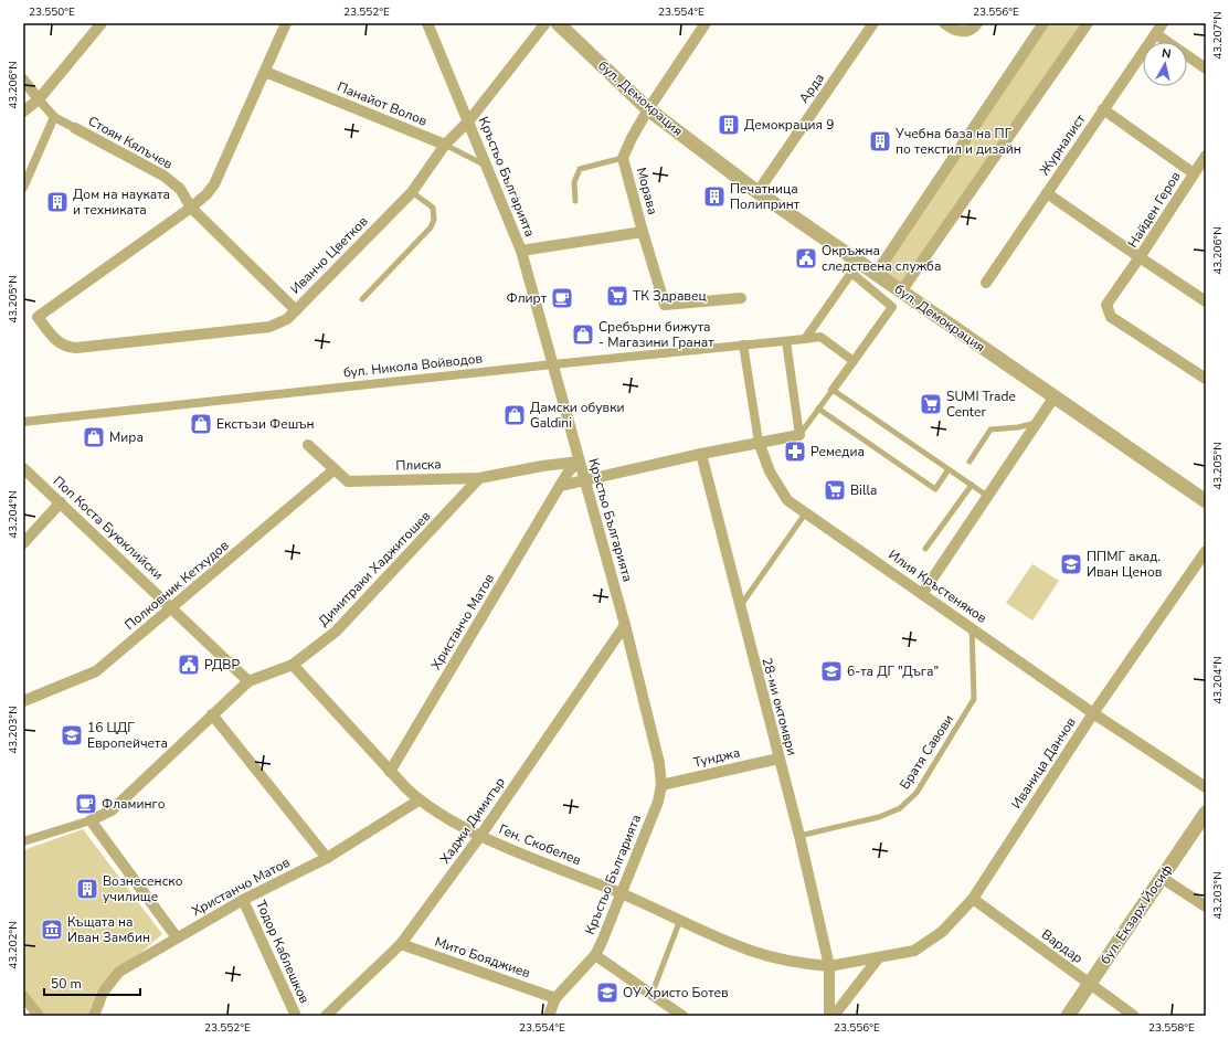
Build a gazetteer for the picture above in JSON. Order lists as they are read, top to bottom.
{
  "streets": {
    "street": [
      "Арда",
      "бул. Демокрация",
      "Панайот Волов",
      "Стоян Кялъчев",
      "Журналист",
      "Кръстьо Българията",
      "Морава",
      "Найден Геров",
      "Иванчо Цветков",
      "бул. Никола Войводов",
      "Плиска",
      "Поп Коста Буюклийски",
      "Димитраки Хаджитошев",
      "Полковник Кетхудов",
      "Илия Кръстеняков",
      "Христанчо Матов",
      "28-ми октомври",
      "Тунджа",
      "Иваница Данчов",
      "Хаджи Димитър",
      "Ген. Скобелев",
      "бул. Екзарх Йосиф",
      "Вардар",
      "Тодор Каблешков",
      "Мито Бояджиев"
    ],
    "lane": ["Братя Савови"]
  },
  "crossings": [
    ["Арда", "бул. Демокрация"],
    ["бул. Демокрация", "Морава"],
    ["Панайот Волов", "Кръстьо Българията"],
    ["Панайот Волов", "Иванчо Цветков"],
    ["Стоян Кялъчев", "Иванчо Цветков"],
    ["Кръстьо Българията", "Иванчо Цветков"],
    ["Кръстьо Българията", "бул. Никола Войводов"],
    ["Кръстьо Българията", "Плиска"],
    ["Кръстьо Българията", "Христанчо Матов"],
    ["Кръстьо Българията", "Тунджа"],
    ["Кръстьо Българията", "Хаджи Димитър"],
    ["Кръстьо Българията", "Ген. Скобелев"],
    ["Кръстьо Българията", "Мито Бояджиев"],
    ["бул. Никола Войводов", "Илия Кръстеняков"],
    ["Плиска", "Димитраки Хаджитошев"],
    ["Плиска", "Полковник Кетхудов"],
    ["Плиска", "Христанчо Матов"],
    ["Поп Коста Буюклийски", "Димитраки Хаджитошев"],
    ["Поп Коста Буюклийски", "Полковник Кетхудов"],
    ["Димитраки Хаджитошев", "Ген. Скобелев"],
    ["Илия Кръстеняков", "Братя Савови"],
    ["Илия Кръстеняков", "Иваница Данчов"],
    ["Христанчо Матов", "Ген. Скобелев"],
    ["Христанчо Матов", "Тодор Каблешков"],
    ["28-ми октомври", "Братя Савови"],
    ["28-ми октомври", "Тунджа"],
    ["28-ми октомври", "Иваница Данчов"],
    ["28-ми октомври", "Ген. Скобелев"],
    ["Иваница Данчов", "Ген. Скобелев"],
    ["Иваница Данчов", "Вардар"],
    ["Хаджи Димитър", "Ген. Скобелев"],
    ["Хаджи Димитър", "Мито Бояджиев"],
    ["бул. Екзарх Йосиф", "Вардар"]
  ],
  "places": {
    "building": [
      "Демокрация 9",
      "Учебна база на ПГ по текстил и дизайн",
      "Печатница Полипринт",
      "Дом на науката и техниката",
      "Вознесенско училище"
    ],
    "public building": ["Окръжна следствена служба", "РДВР"],
    "supermarket": ["ТК Здравец", "SUMI Trade Center", "Billa"],
    "cafe": ["Флирт", "Фламинго"],
    "shop": [
      "Сребърни бижута - Магазини Гранат",
      "Дамски обувки Galdini",
      "Екстъзи Фешън",
      "Мира"
    ],
    "pharmacy": ["Ремедиа"],
    "school or university": [
      "ППМГ акад. Иван Ценов",
      "6-та ДГ \"Дъга\"",
      "16 ЦДГ Европейчета",
      "ОУ Христо Ботев"
    ],
    "museum": ["Къщата на Иван Замбин"]
  },
  "scale_bar": "50 m",
  "north": "top",
  "coordinates": [
    "23.550°E",
    "23.552°E",
    "23.554°E",
    "23.556°E",
    "43.207°N",
    "43.206°N",
    "43.205°N",
    "43.204°N",
    "43.203°N",
    "43.202°N",
    "23.558°E"
  ]
}
